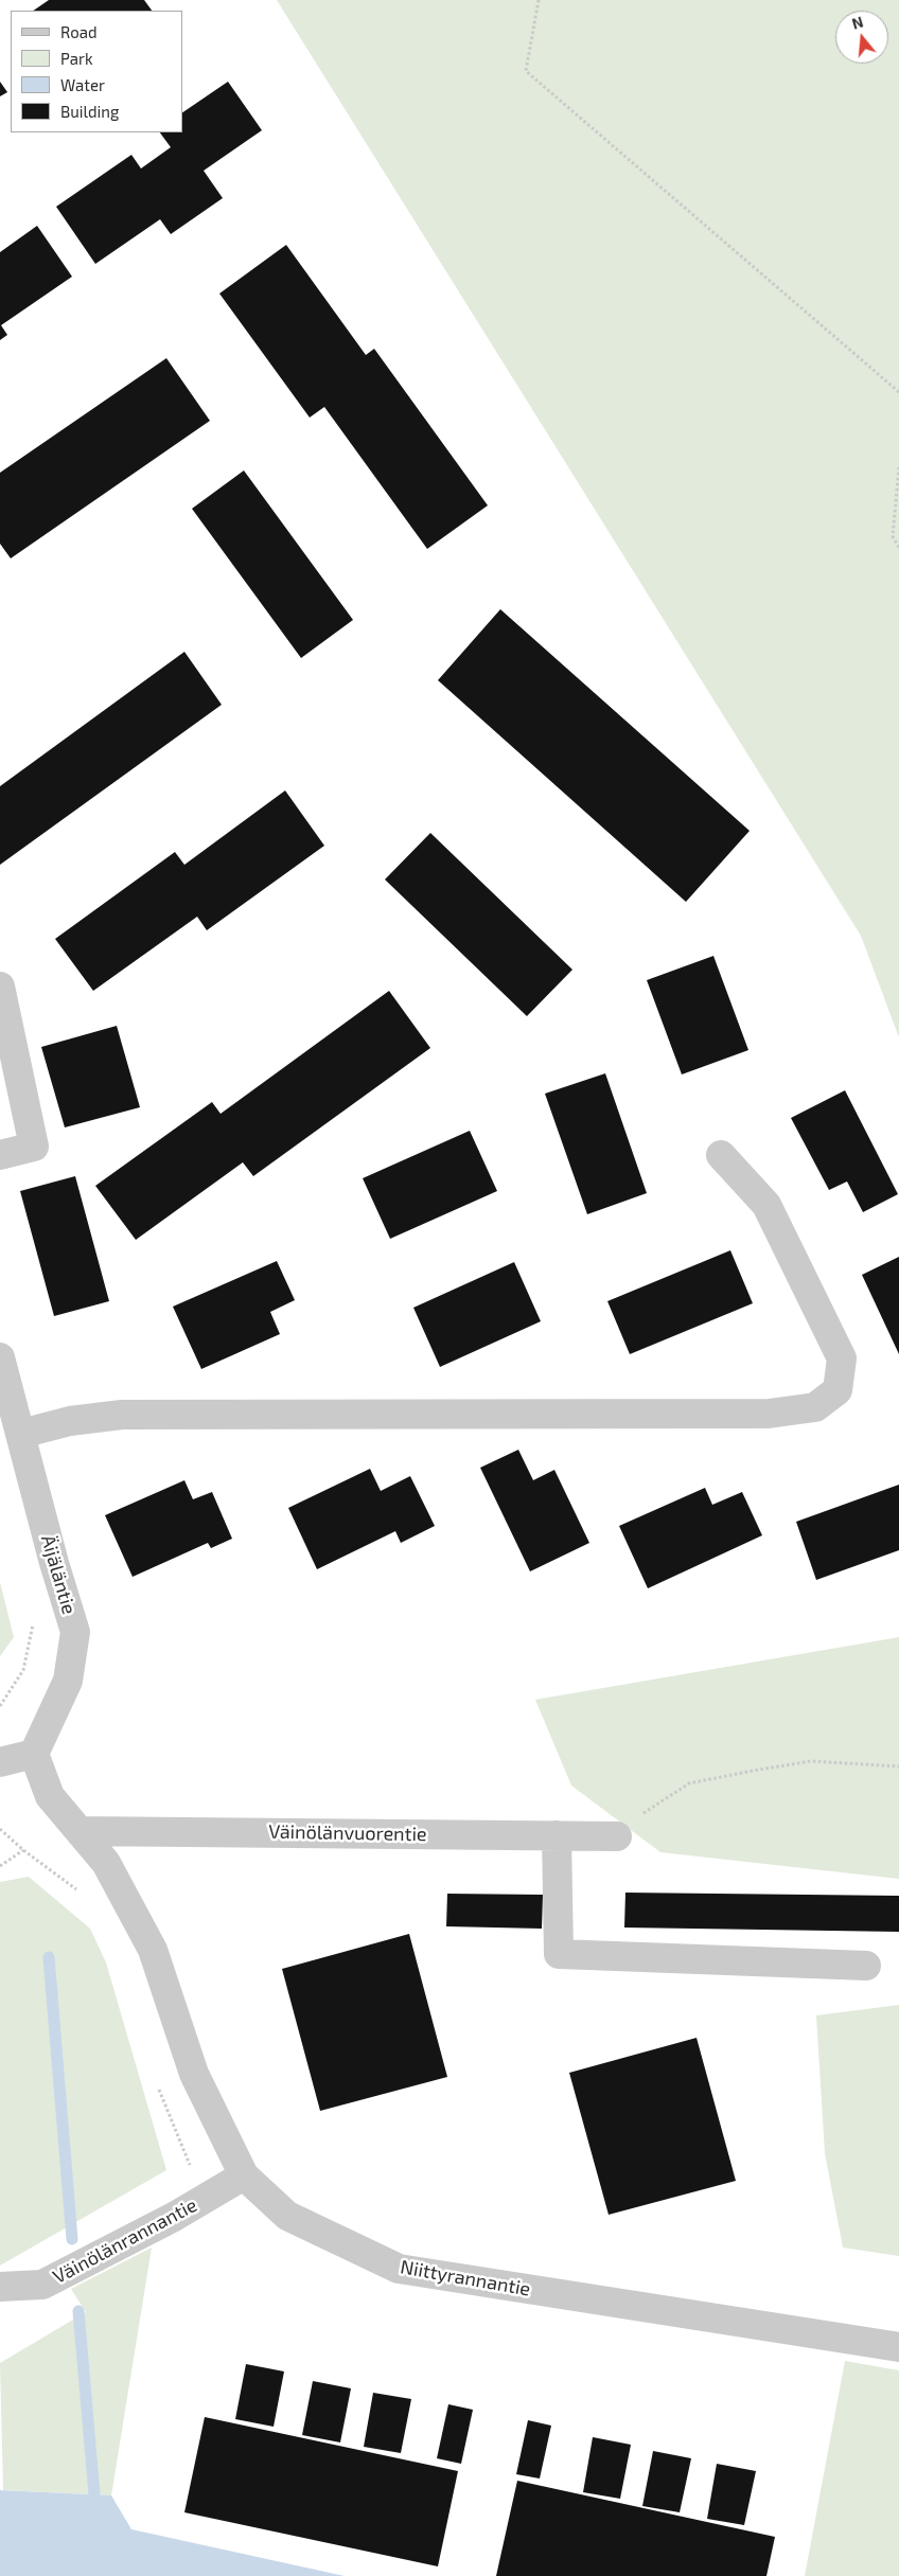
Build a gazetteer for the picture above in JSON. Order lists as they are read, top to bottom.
{
  "streets": {
    "street": [
      "Äijäläntie",
      "Väinölänvuorentie",
      "Väinölänrannantie",
      "Niittyrannantie"
    ]
  },
  "crossings": [
    ["Äijäläntie", "Niittyrannantie"],
    ["Väinölänvuorentie", "Niittyrannantie"],
    ["Väinölänrannantie", "Niittyrannantie"]
  ],
  "legend": [
    "Road",
    "Park",
    "Water",
    "Building"
  ],
  "north": "top"
}
